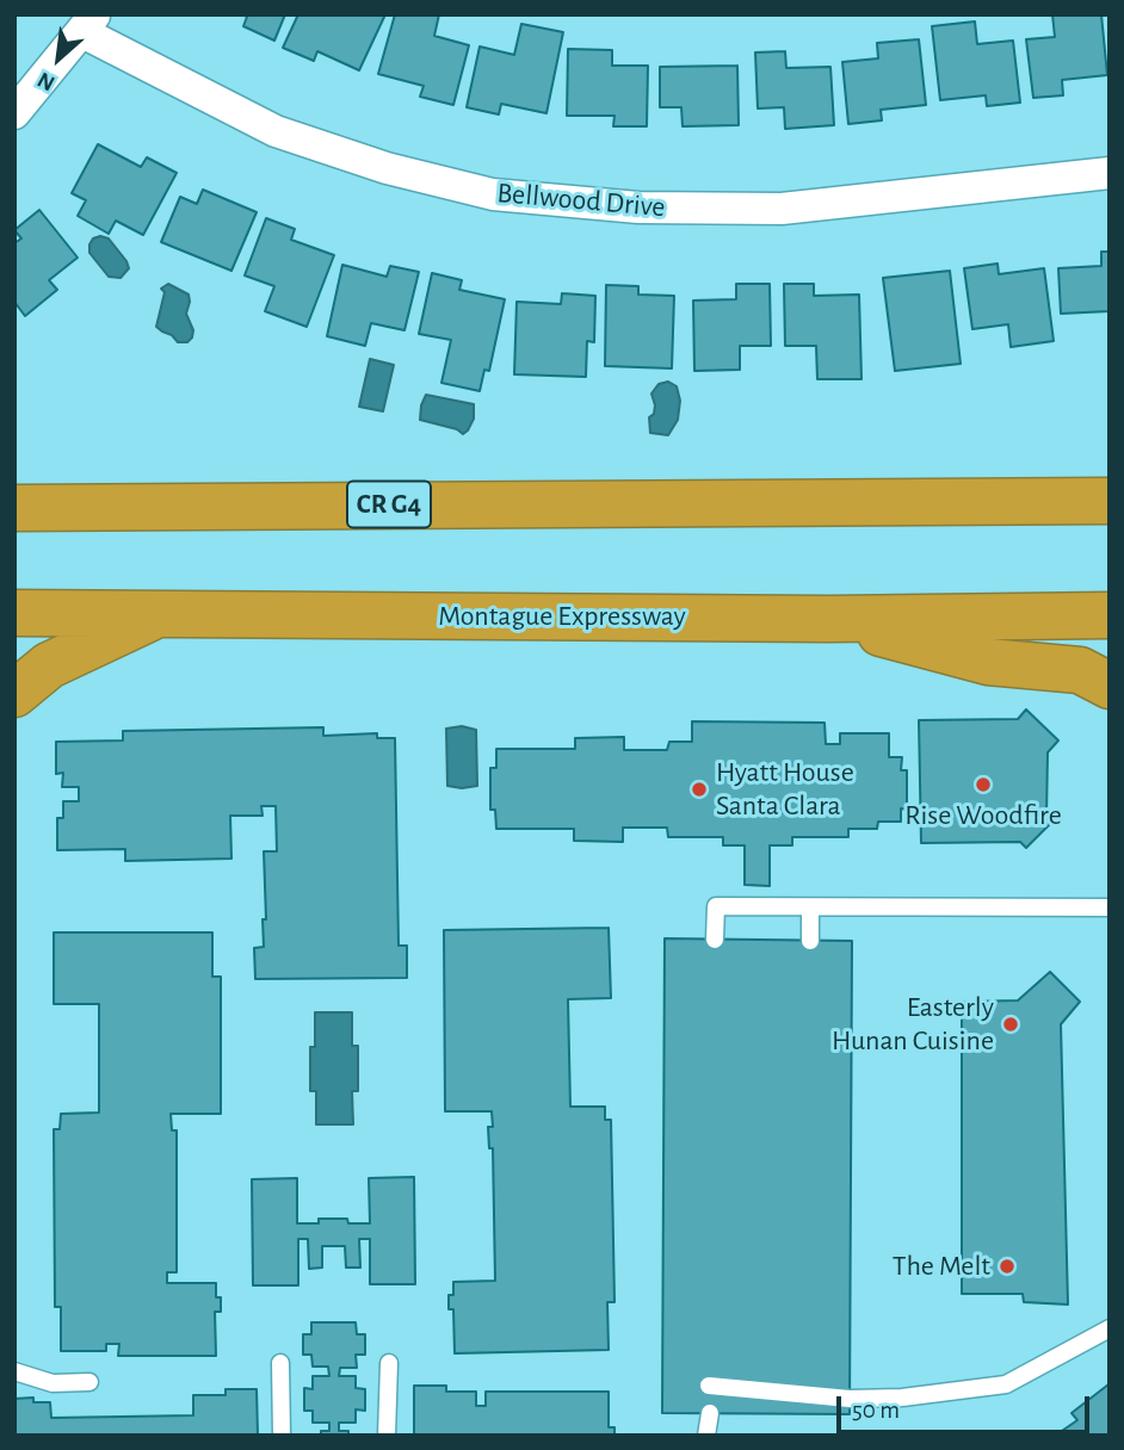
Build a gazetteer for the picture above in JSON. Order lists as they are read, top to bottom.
{
  "streets": {
    "highway": ["CR G4", "Montague Expressway"],
    "street": ["Bellwood Drive"]
  },
  "places": [
    "Rise Woodfire",
    "Hyatt House Santa Clara",
    "Easterly Hunan Cuisine",
    "The Melt"
  ],
  "scale_bar": "50 m",
  "north": "bottom left"
}
